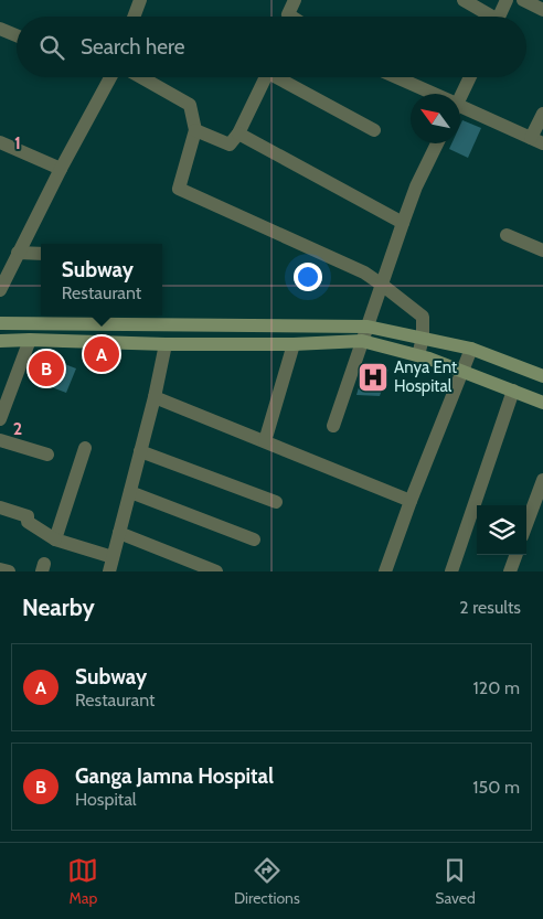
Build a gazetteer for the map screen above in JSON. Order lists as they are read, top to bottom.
{
  "places": {
    "hospital": ["Anya Ent Hospital"]
  },
  "north": "top left",
  "page": {
    "search": "Search here",
    "popup": ["Subway", "Restaurant"],
    "pins": ["A", "B"],
    "heading": ["Nearby", "2 results"],
    "list": [
      {
        "mark": "A",
        "name": "Subway",
        "note": "Restaurant",
        "value": "120 m"
      },
      {
        "mark": "B",
        "name": "Ganga Jamna Hospital",
        "note": "Hospital",
        "value": "150 m"
      }
    ],
    "nav": ["Map", "Directions", "Saved"]
  },
  "grid": {
    "rows": ["1", "2"]
  }
}
